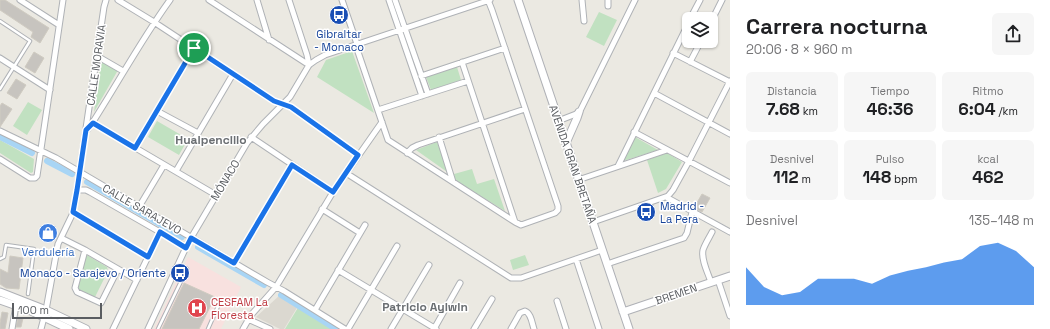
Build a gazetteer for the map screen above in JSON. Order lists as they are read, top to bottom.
{
  "streets": {
    "main road": ["AVENIDA GRAN BRETAÑA", "BREMEN"],
    "street": ["CALLE MORAVIA", "MÓNACO", "CALLE SARAJEVO"]
  },
  "crossings": [
    ["CALLE MORAVIA", "CALLE SARAJEVO"],
    ["AVENIDA GRAN BRETAÑA", "BREMEN"],
    ["MÓNACO", "CALLE SARAJEVO"]
  ],
  "districts": ["Hualpencillo", "Patricio Aylwin"],
  "places": {
    "bus stop": ["Gibraltar - Monaco", "Madrid - La Pera", "Monaco - Sarajevo / Oriente"],
    "shop": ["Verdulería"],
    "hospital": ["CESFAM La Floresta"]
  },
  "scale_bar": "100 m",
  "page": {
    "heading": ["Carrera nocturna", "20:06 · 8 × 960 m"],
    "stats": [
      ["Distancia", "7.68 km"],
      ["Tiempo", "46:36"],
      ["Ritmo", "6:04 /km"],
      ["Desnivel", "112 m"],
      ["Pulso", "148 bpm"],
      ["kcal", "462"]
    ],
    "chart": ["Desnivel", "135–148 m"],
    "scale": "100 m"
  }
}
